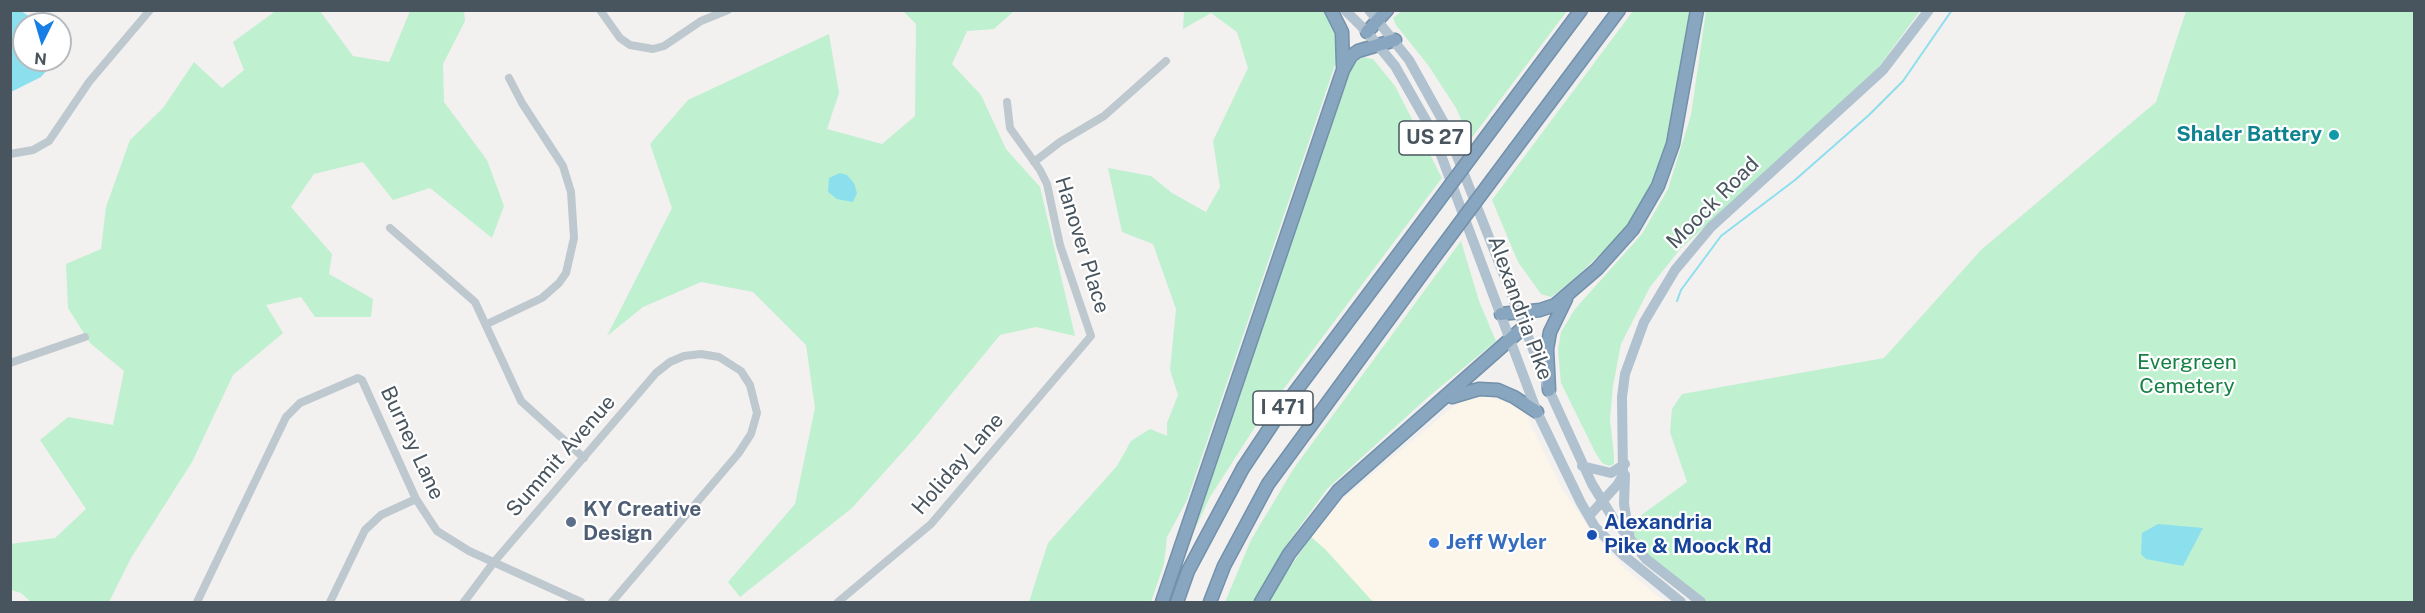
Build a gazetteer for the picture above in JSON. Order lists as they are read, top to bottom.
{
  "streets": {
    "highway": ["I 471"],
    "main road": ["US 27", "Moock Road", "Alexandria Pike"],
    "street": [
      "Hanover Place",
      "Burney Lane",
      "Summit Avenue",
      "Holiday Lane"
    ]
  },
  "crossings": [
    ["Moock Road", "Alexandria Pike"],
    ["Hanover Place", "Holiday Lane"],
    ["Burney Lane", "Summit Avenue"]
  ],
  "parks": ["Evergreen Cemetery"],
  "places": [
    "Shaler Battery",
    "KY Creative Design",
    "Alexandria Pike & Moock Rd",
    "Jeff Wyler"
  ],
  "north": "bottom"
}
